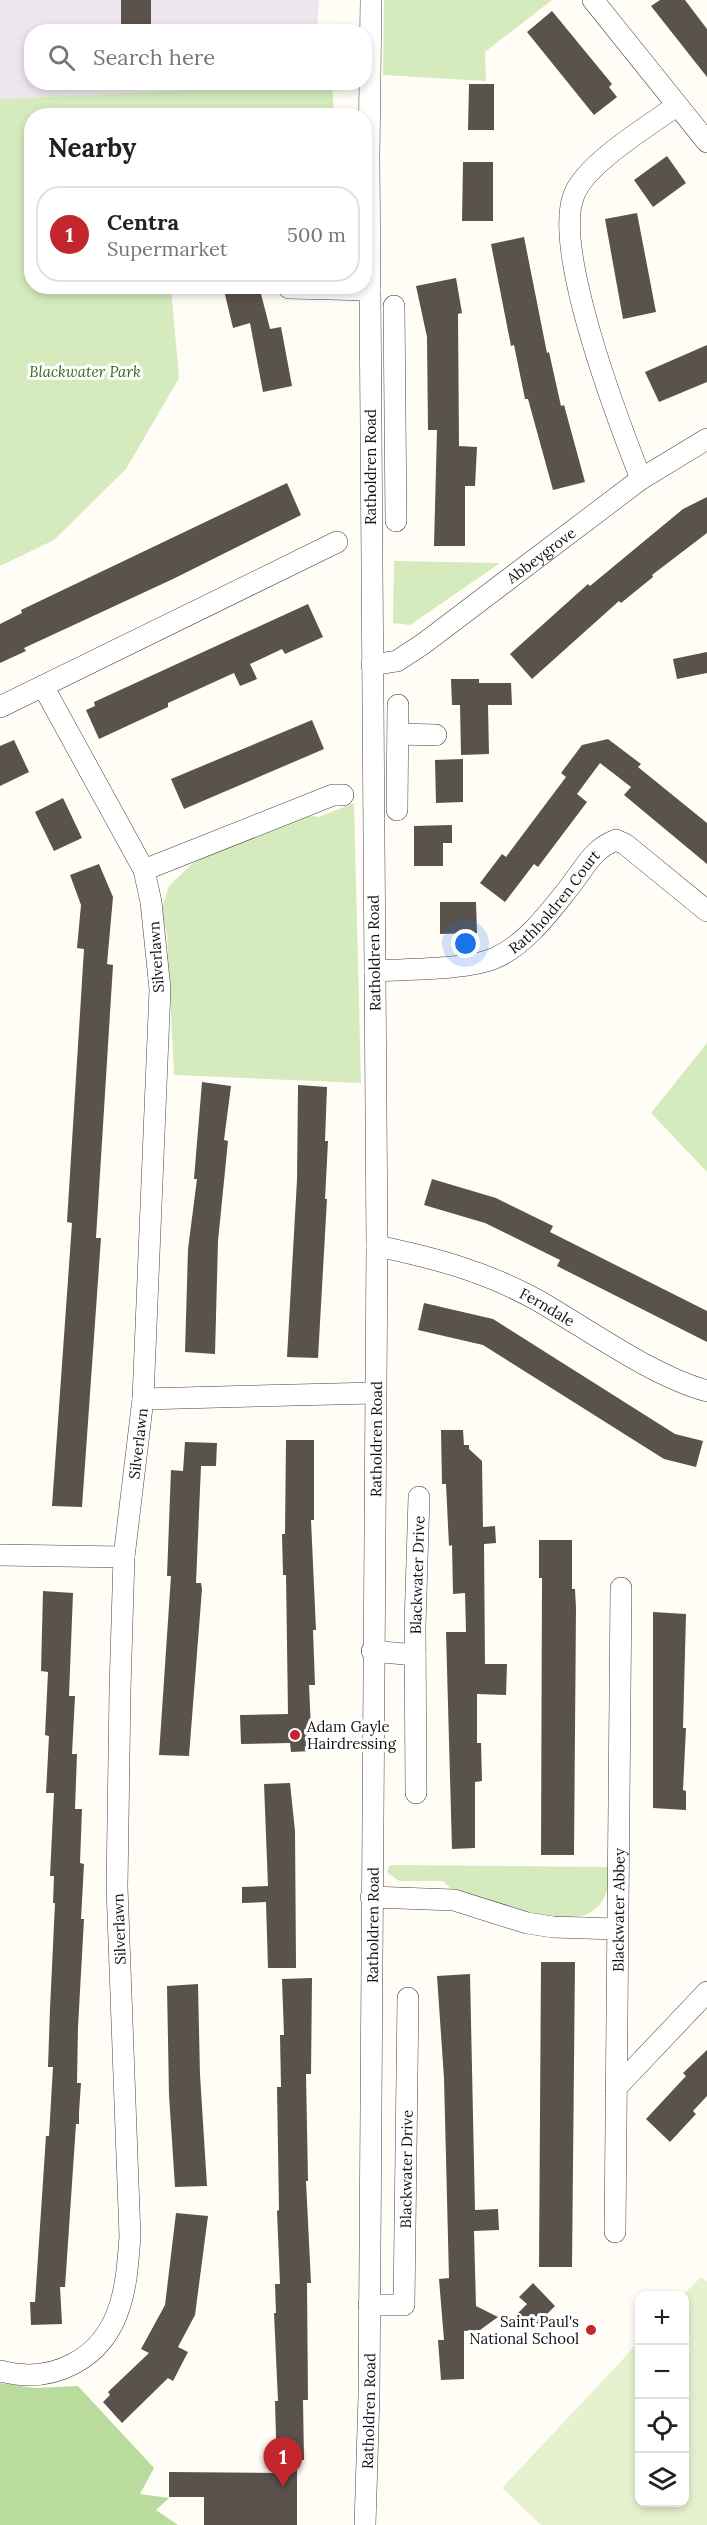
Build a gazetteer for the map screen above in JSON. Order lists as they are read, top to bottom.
{
  "streets": {
    "street": [
      "Ratholdren Road",
      "Abbeygrove",
      "Rathholdren Court",
      "Silverlawn",
      "Ferndale",
      "Blackwater Drive",
      "Blackwater Abbey"
    ]
  },
  "crossings": [
    ["Ratholdren Road", "Abbeygrove"],
    ["Ratholdren Road", "Rathholdren Court"],
    ["Ratholdren Road", "Silverlawn"],
    ["Ratholdren Road", "Ferndale"],
    ["Ratholdren Road", "Blackwater Drive"]
  ],
  "parks": ["Blackwater Park"],
  "places": ["Adam Gayle Hairdressing", "Saint Paul's National School"],
  "page": {
    "search": "Search here",
    "heading": "Nearby",
    "list": [
      {
        "mark": "1",
        "name": "Centra",
        "note": "Supermarket",
        "value": "500 m"
      }
    ],
    "map_buttons": ["+", "−"],
    "pins": "1"
  }
}
